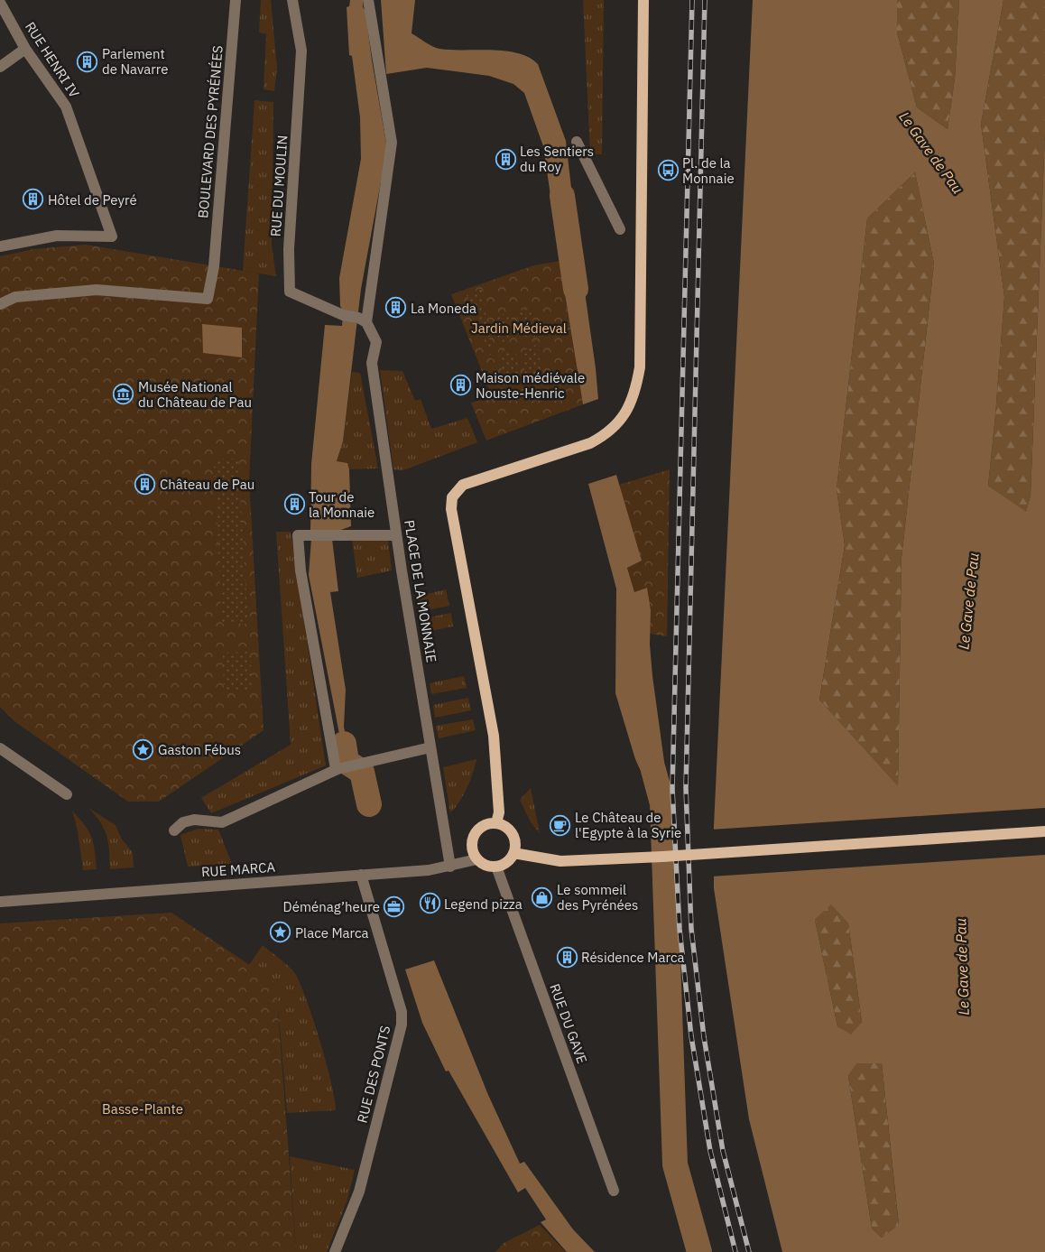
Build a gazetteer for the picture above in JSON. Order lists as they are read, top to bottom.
{
  "streets": {
    "street": [
      "RUE HENRI IV",
      "BOULEVARD DES PYRÉNÉES",
      "RUE DU MOULIN",
      "PLACE DE LA MONNAIE",
      "RUE MARCA",
      "RUE DU GAVE",
      "RUE DES PONTS"
    ]
  },
  "crossings": [
    ["RUE DU MOULIN", "PLACE DE LA MONNAIE"],
    ["PLACE DE LA MONNAIE", "RUE MARCA"],
    ["RUE MARCA", "RUE DU GAVE"],
    ["RUE MARCA", "RUE DES PONTS"]
  ],
  "water": ["Le Gave de Pau"],
  "parks": ["Jardin Médieval", "Basse-Plante"],
  "places": {
    "building": [
      "Parlement de Navarre",
      "Les Sentiers du Roy",
      "Hôtel de Peyré",
      "La Moneda",
      "Maison médiévale Nouste-Henric",
      "Château de Pau",
      "Tour de la Monnaie",
      "Résidence Marca"
    ],
    "bus stop": ["Pl. de la Monnaie"],
    "museum": ["Musée National du Château de Pau"],
    "place": ["Gaston Fébus", "Place Marca"],
    "cafe": ["Le Château de l'Egypte à la Syrie"],
    "shop": ["Le sommeil des Pyrénées"],
    "restaurant": ["Legend pizza"],
    "office": ["Déménag’heure"]
  }
}
